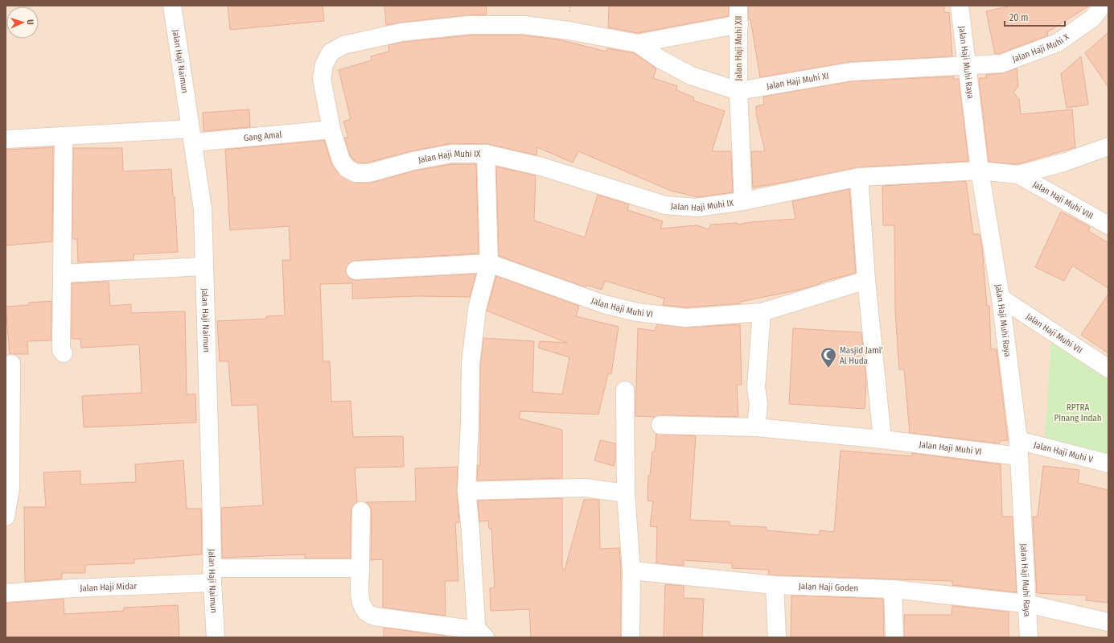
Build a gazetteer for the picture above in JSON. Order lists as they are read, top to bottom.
{
  "streets": {
    "street": [
      "Jalan Haji Muhi X",
      "Jalan Haji Muhi XII",
      "Jalan Haji Naimun",
      "Jalan Haji Muhi Raya",
      "Jalan Haji Muhi XI",
      "Gang Amal",
      "Jalan Haji Muhi IX",
      "Jalan Haji Muhi VIII",
      "Jalan Haji Muhi VI",
      "Jalan Haji Muhi VII",
      "Jalan Haji Muhi V",
      "Jalan Haji Midar",
      "Jalan Haji Goden"
    ]
  },
  "crossings": [
    ["Jalan Haji Muhi X", "Jalan Haji Muhi Raya"],
    ["Jalan Haji Muhi X", "Jalan Haji Muhi XI"],
    ["Jalan Haji Muhi XII", "Jalan Haji Muhi XI"],
    ["Jalan Haji Muhi XII", "Jalan Haji Muhi IX"],
    ["Jalan Haji Naimun", "Gang Amal"],
    ["Jalan Haji Naimun", "Jalan Haji Midar"],
    ["Jalan Haji Muhi Raya", "Jalan Haji Muhi XI"],
    ["Jalan Haji Muhi Raya", "Jalan Haji Muhi IX"],
    ["Jalan Haji Muhi Raya", "Jalan Haji Muhi VIII"],
    ["Jalan Haji Muhi Raya", "Jalan Haji Muhi VI"],
    ["Jalan Haji Muhi Raya", "Jalan Haji Muhi VII"],
    ["Jalan Haji Muhi Raya", "Jalan Haji Muhi V"],
    ["Jalan Haji Muhi Raya", "Jalan Haji Goden"],
    ["Jalan Haji Muhi XI", "Jalan Haji Muhi IX"],
    ["Gang Amal", "Jalan Haji Muhi IX"],
    ["Jalan Haji Muhi IX", "Jalan Haji Muhi VIII"],
    ["Jalan Haji Muhi VI", "Jalan Haji Muhi V"]
  ],
  "parks": ["RPTRA Pinang Indah"],
  "places": {
    "mosque": ["Masjid Jami' Al Huda"]
  },
  "scale_bar": "20 m",
  "north": "right"
}
